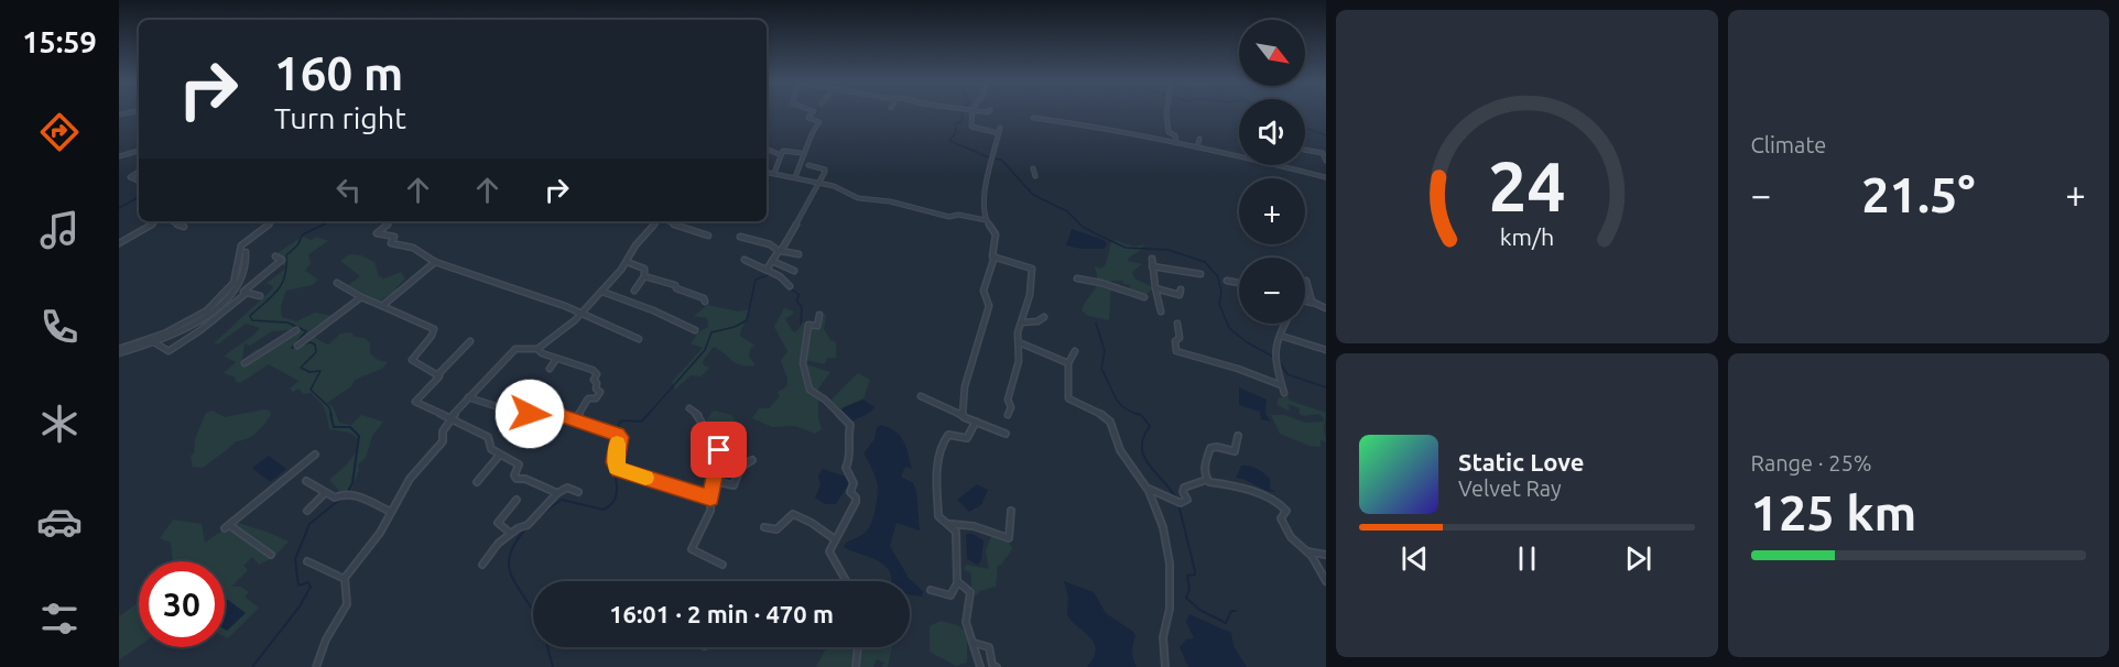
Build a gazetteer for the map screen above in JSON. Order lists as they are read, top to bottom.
{
  "north": "bottom right",
  "page": {
    "tabs": "15:59",
    "tile": [
      "Climate",
      ["Range · 25%", "125 km"]
    ],
    "map_buttons": ["+", "−"],
    "turn": ["160 m", "Turn right"],
    "heat": ["−", "21.5°", "+"],
    "song": ["Static Love", "Velvet Ray"],
    "limit": "30",
    "trip": "16:01 · 2 min · 470 m",
    "gauge": ["24", "km/h"]
  }
}
